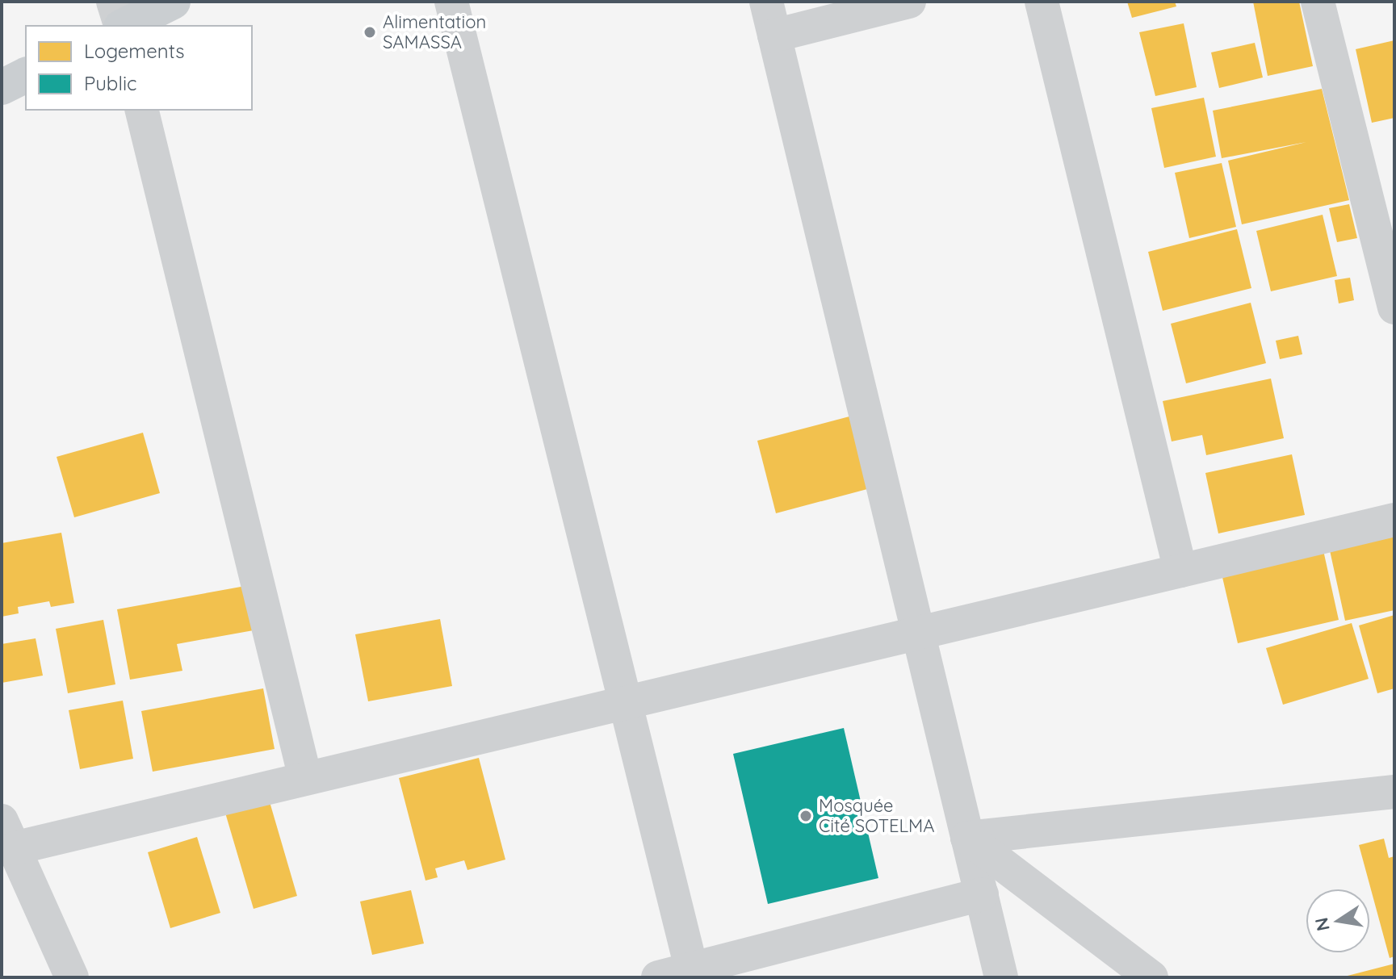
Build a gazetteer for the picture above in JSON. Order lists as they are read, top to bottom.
{
  "places": ["Alimentation SAMASSA", "Mosquée Cité SOTELMA"],
  "legend": ["Logements", "Public"],
  "north": "left"
}
